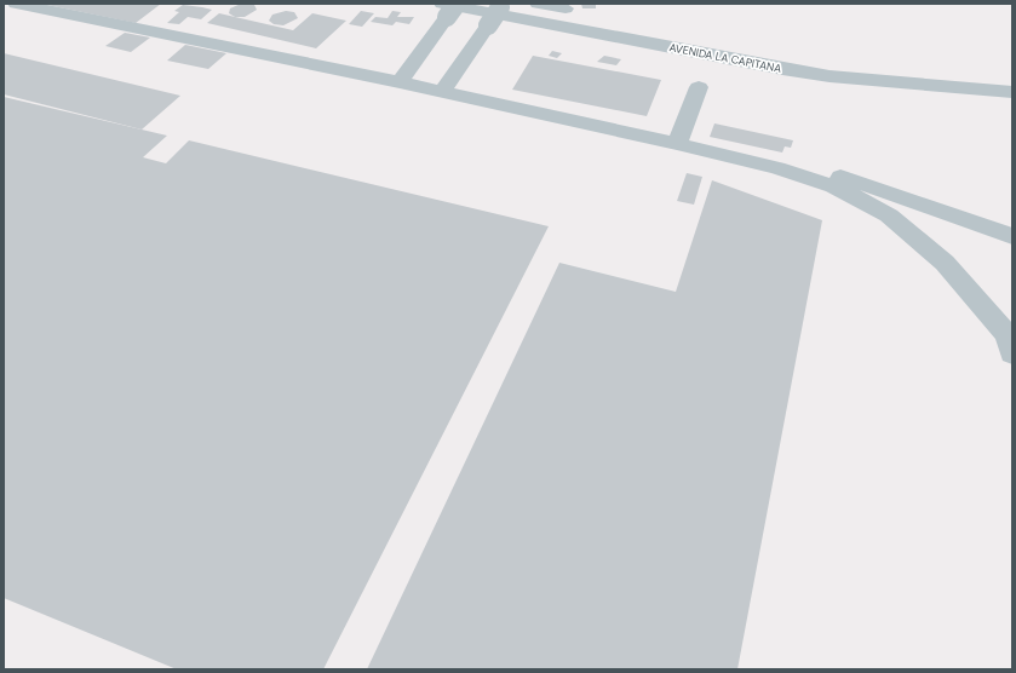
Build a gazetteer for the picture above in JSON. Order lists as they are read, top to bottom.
{
  "streets": {
    "street": ["AVENIDA LA CAPITANA"]
  }
}
